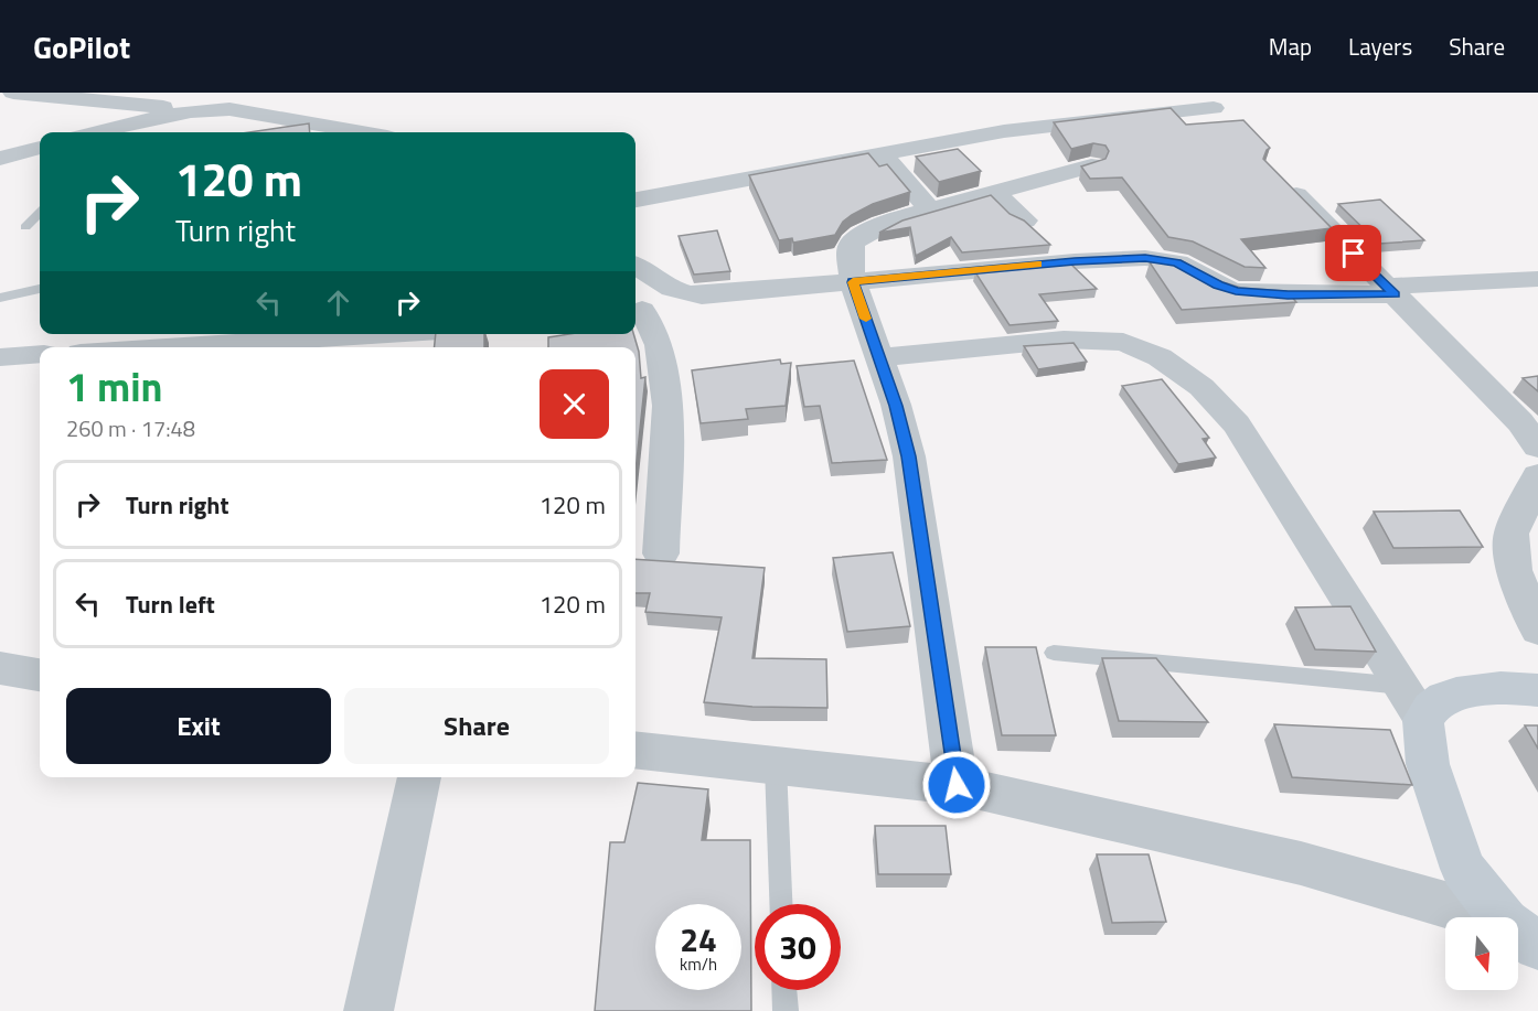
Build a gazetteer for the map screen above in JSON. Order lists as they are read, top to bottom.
{
  "north": "bottom",
  "page": {
    "header": "GoPilot",
    "nav": ["Map", "Layers", "Share"],
    "turn": ["120 m", "Turn right"],
    "heading": ["1 min", "260 m · 17:48"],
    "list": [
      {
        "name": "Turn right",
        "value": "120 m"
      },
      {
        "name": "Turn left",
        "value": "120 m"
      }
    ],
    "buttons": ["Exit", "Share"],
    "speed": "24 km/h",
    "limit": "30"
  }
}
